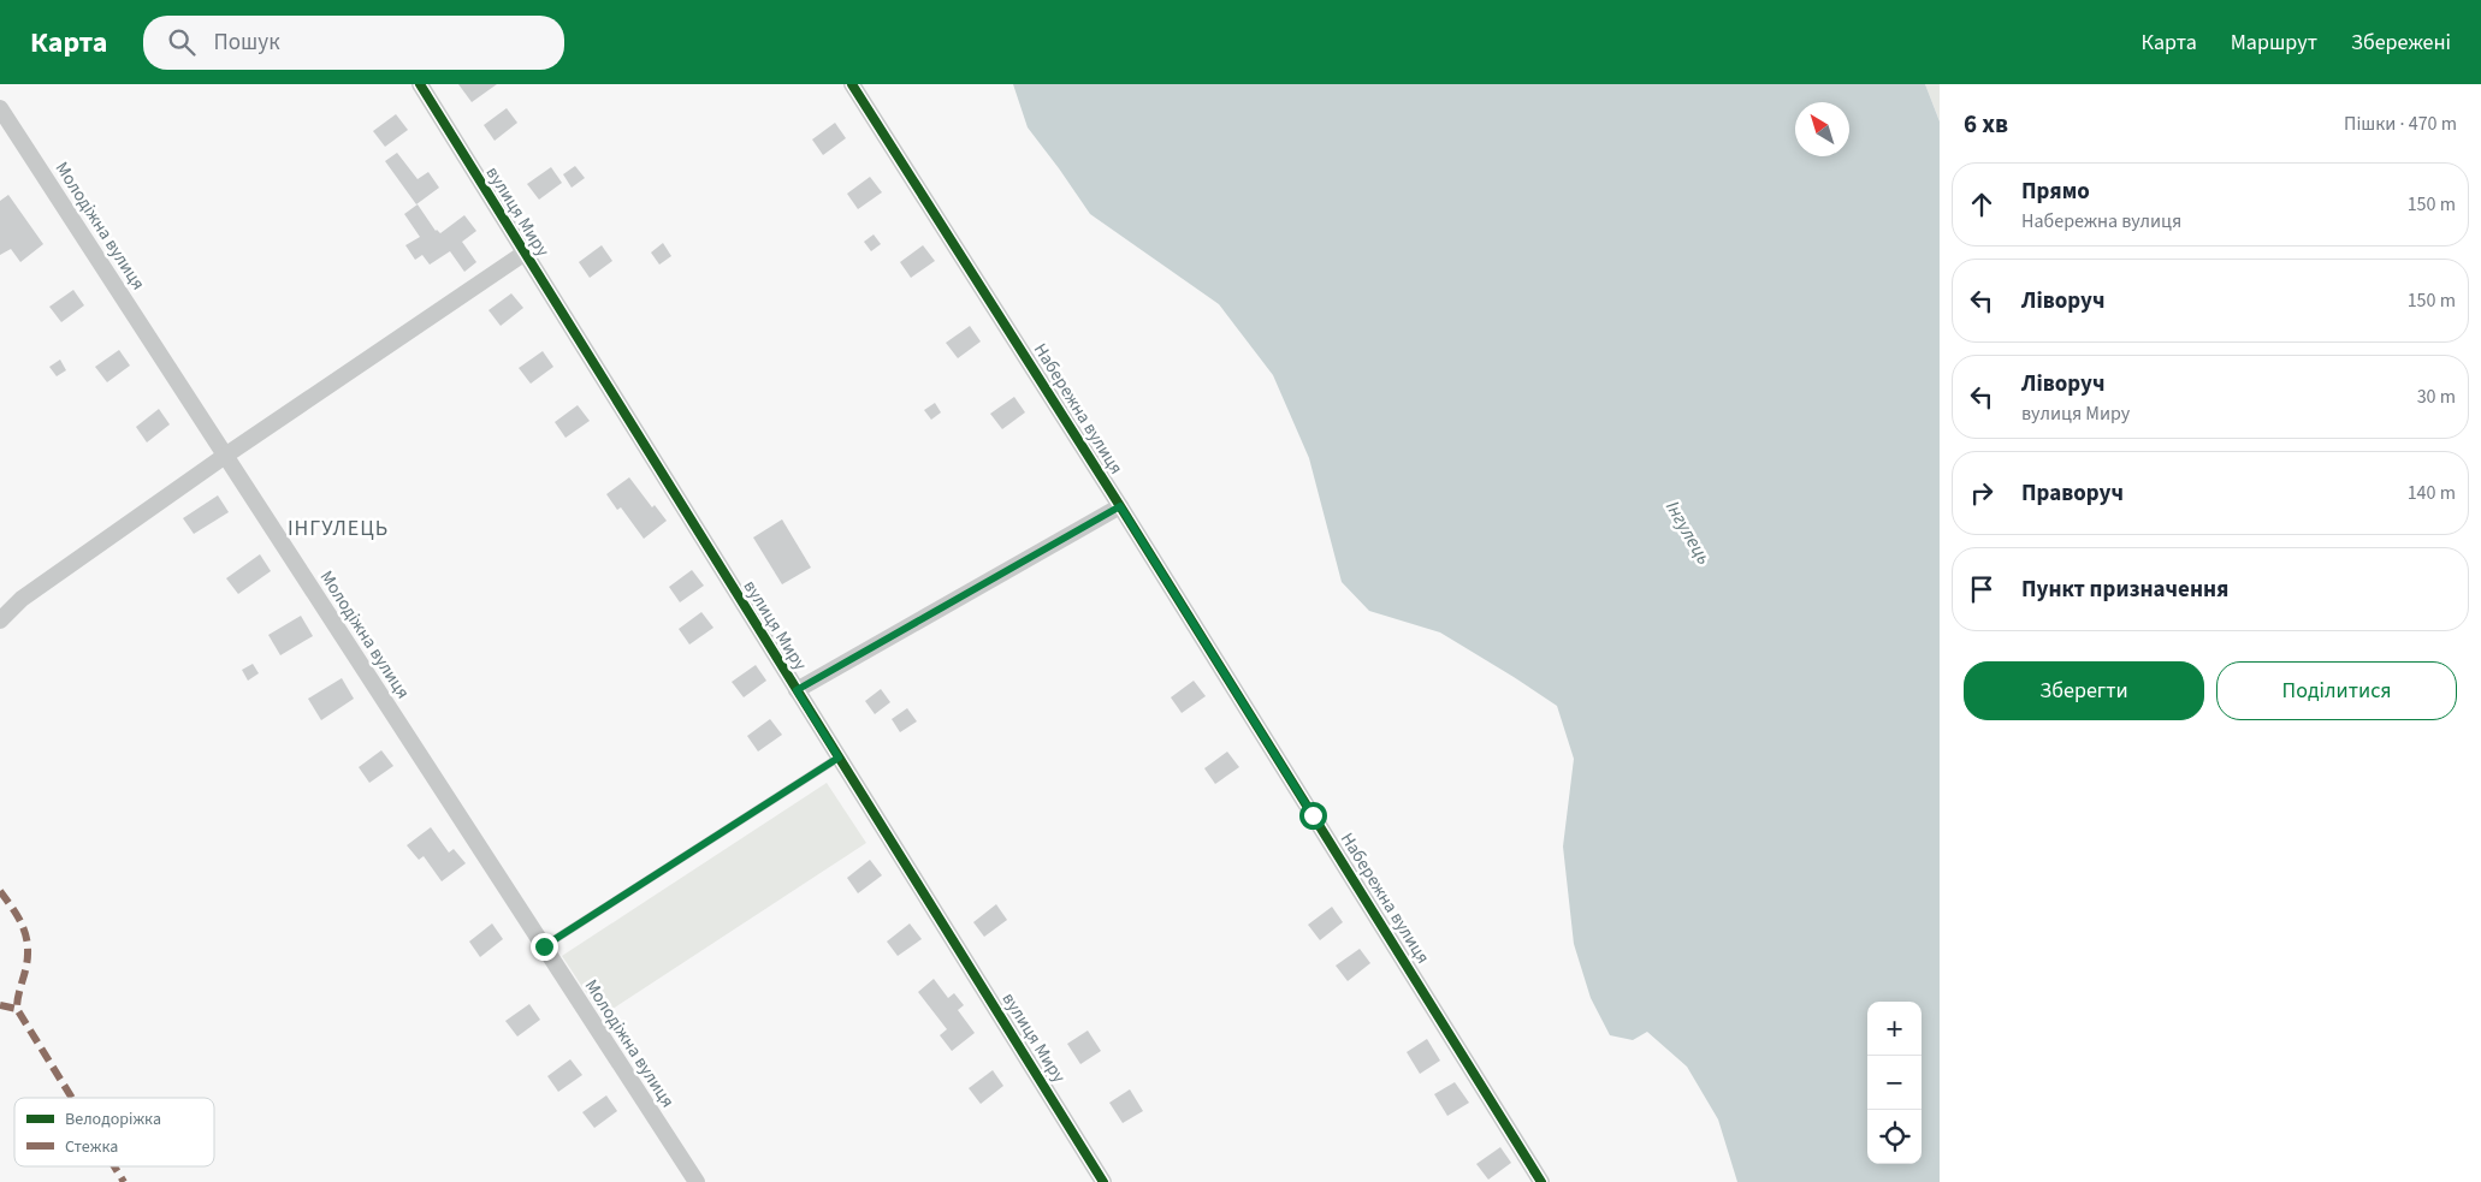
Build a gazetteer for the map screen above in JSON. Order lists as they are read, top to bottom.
{
  "streets": {
    "street": ["вулиця Миру", "Молодіжна вулиця", "Набережна вулиця"]
  },
  "districts": ["ІНГУЛЕЦЬ"],
  "water": ["Інгулець"],
  "legend": ["Велодоріжка", "Стежка"],
  "north": "top left",
  "page": {
    "header": "Карта",
    "search": "Пошук",
    "nav": ["Карта", "Маршрут", "Збережені"],
    "heading": ["6 хв", "Пішки · 470 m"],
    "list": [
      ["Прямо", "Набережна вулиця", "150 m"],
      ["Ліворуч", "150 m"],
      ["Ліворуч", "вулиця Миру", "30 m"],
      ["Праворуч", "140 m"],
      "Пункт призначення"
    ],
    "buttons": ["Зберегти", "Поділитися"],
    "map_buttons": ["+", "−"]
  }
}
